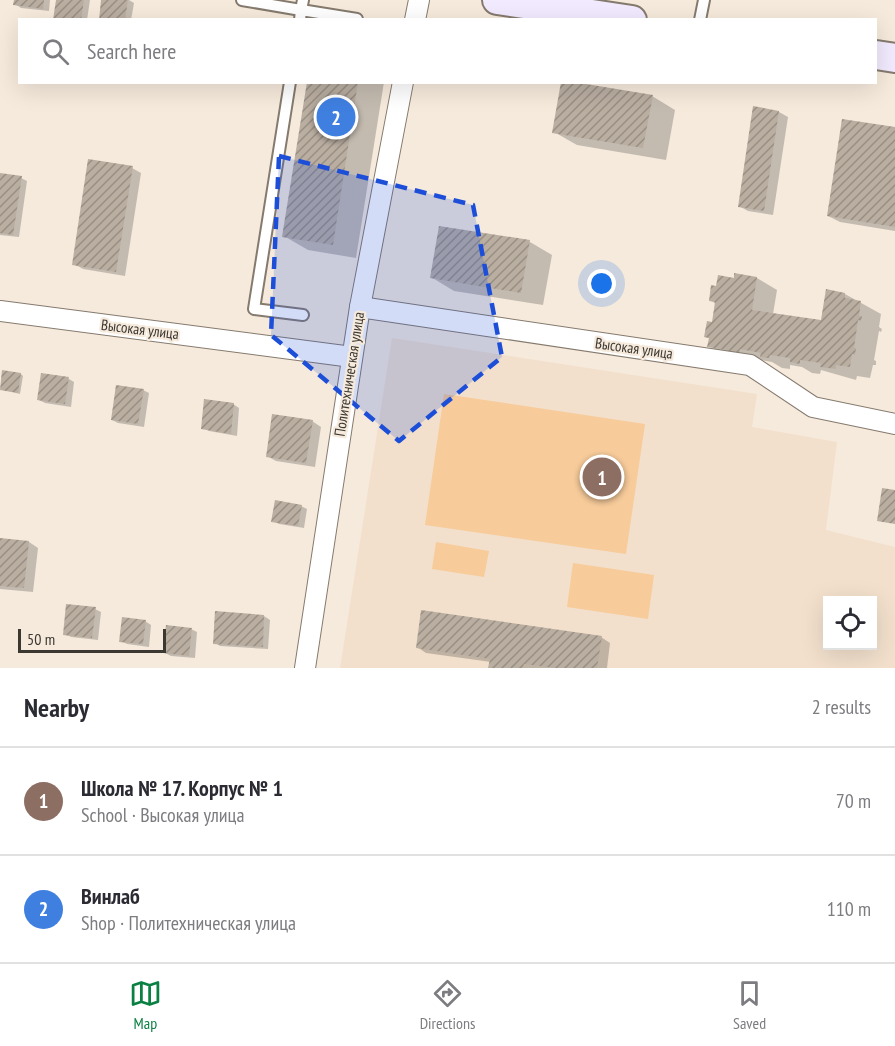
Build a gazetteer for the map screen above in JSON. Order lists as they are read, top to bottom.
{
  "streets": {
    "street": ["Высокая улица", "Политехническая улица"]
  },
  "crossings": [
    ["Высокая улица", "Политехническая улица"]
  ],
  "scale_bar": "50 m",
  "page": {
    "search": "Search here",
    "pins": ["2", "1"],
    "scale": "50 m",
    "heading": ["Nearby", "2 results"],
    "list": [
      {
        "mark": "1",
        "name": "Школа № 17. Корпус № 1",
        "note": "School · Высокая улица",
        "value": "70 m"
      },
      {
        "mark": "2",
        "name": "Винлаб",
        "note": "Shop · Политехническая улица",
        "value": "110 m"
      }
    ],
    "nav": ["Map", "Directions", "Saved"]
  }
}
